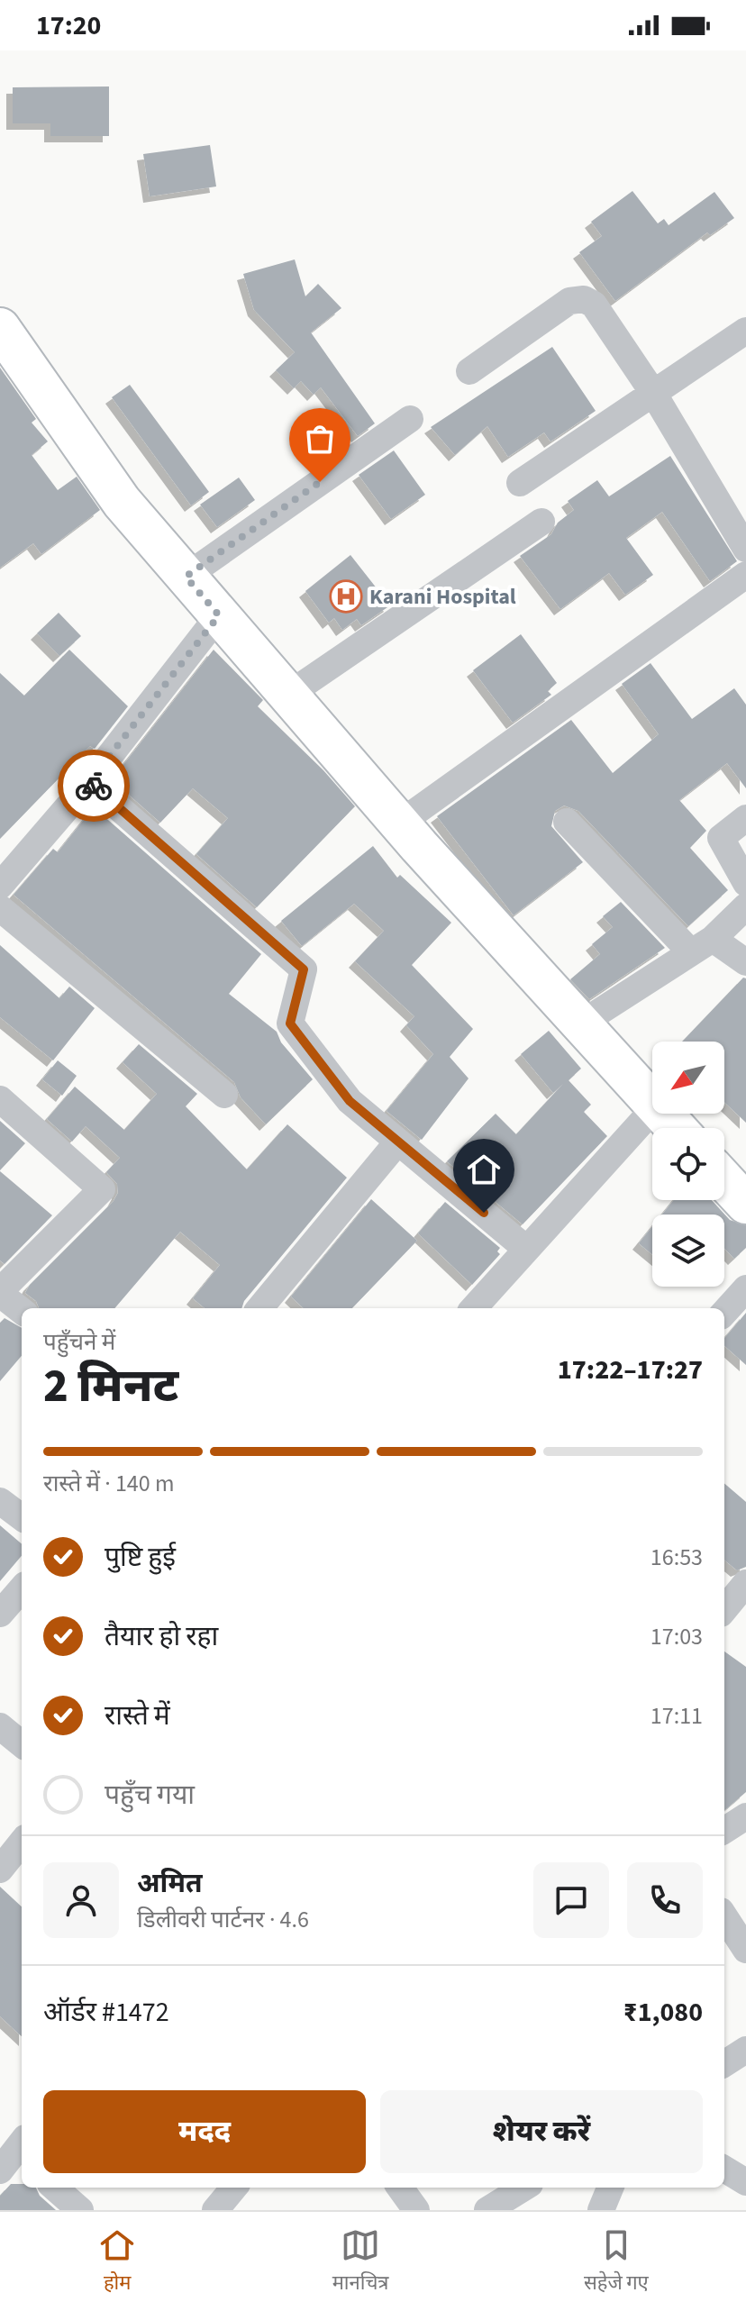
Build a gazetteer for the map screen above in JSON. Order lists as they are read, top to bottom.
{
  "places": {
    "hospital": ["Karani Hospital"]
  },
  "north": "bottom left",
  "page": {
    "status": "17:20",
    "heading": ["2 मिनट", "पहुँचने में", "17:22–17:27"],
    "panel": [
      "अमित",
      "डिलीवरी पार्टनर · 4.6",
      "ऑर्डर #1472",
      "₹1,080"
    ],
    "bar": "रास्ते में · 140 m",
    "list": [
      ["पुष्टि हुई", "16:53"],
      ["तैयार हो रहा", "17:03"],
      ["रास्ते में", "17:11"],
      "पहुँच गया"
    ],
    "buttons": ["मदद", "शेयर करें"],
    "tabs": ["होम", "मानचित्र", "सहेजे गए"]
  }
}
